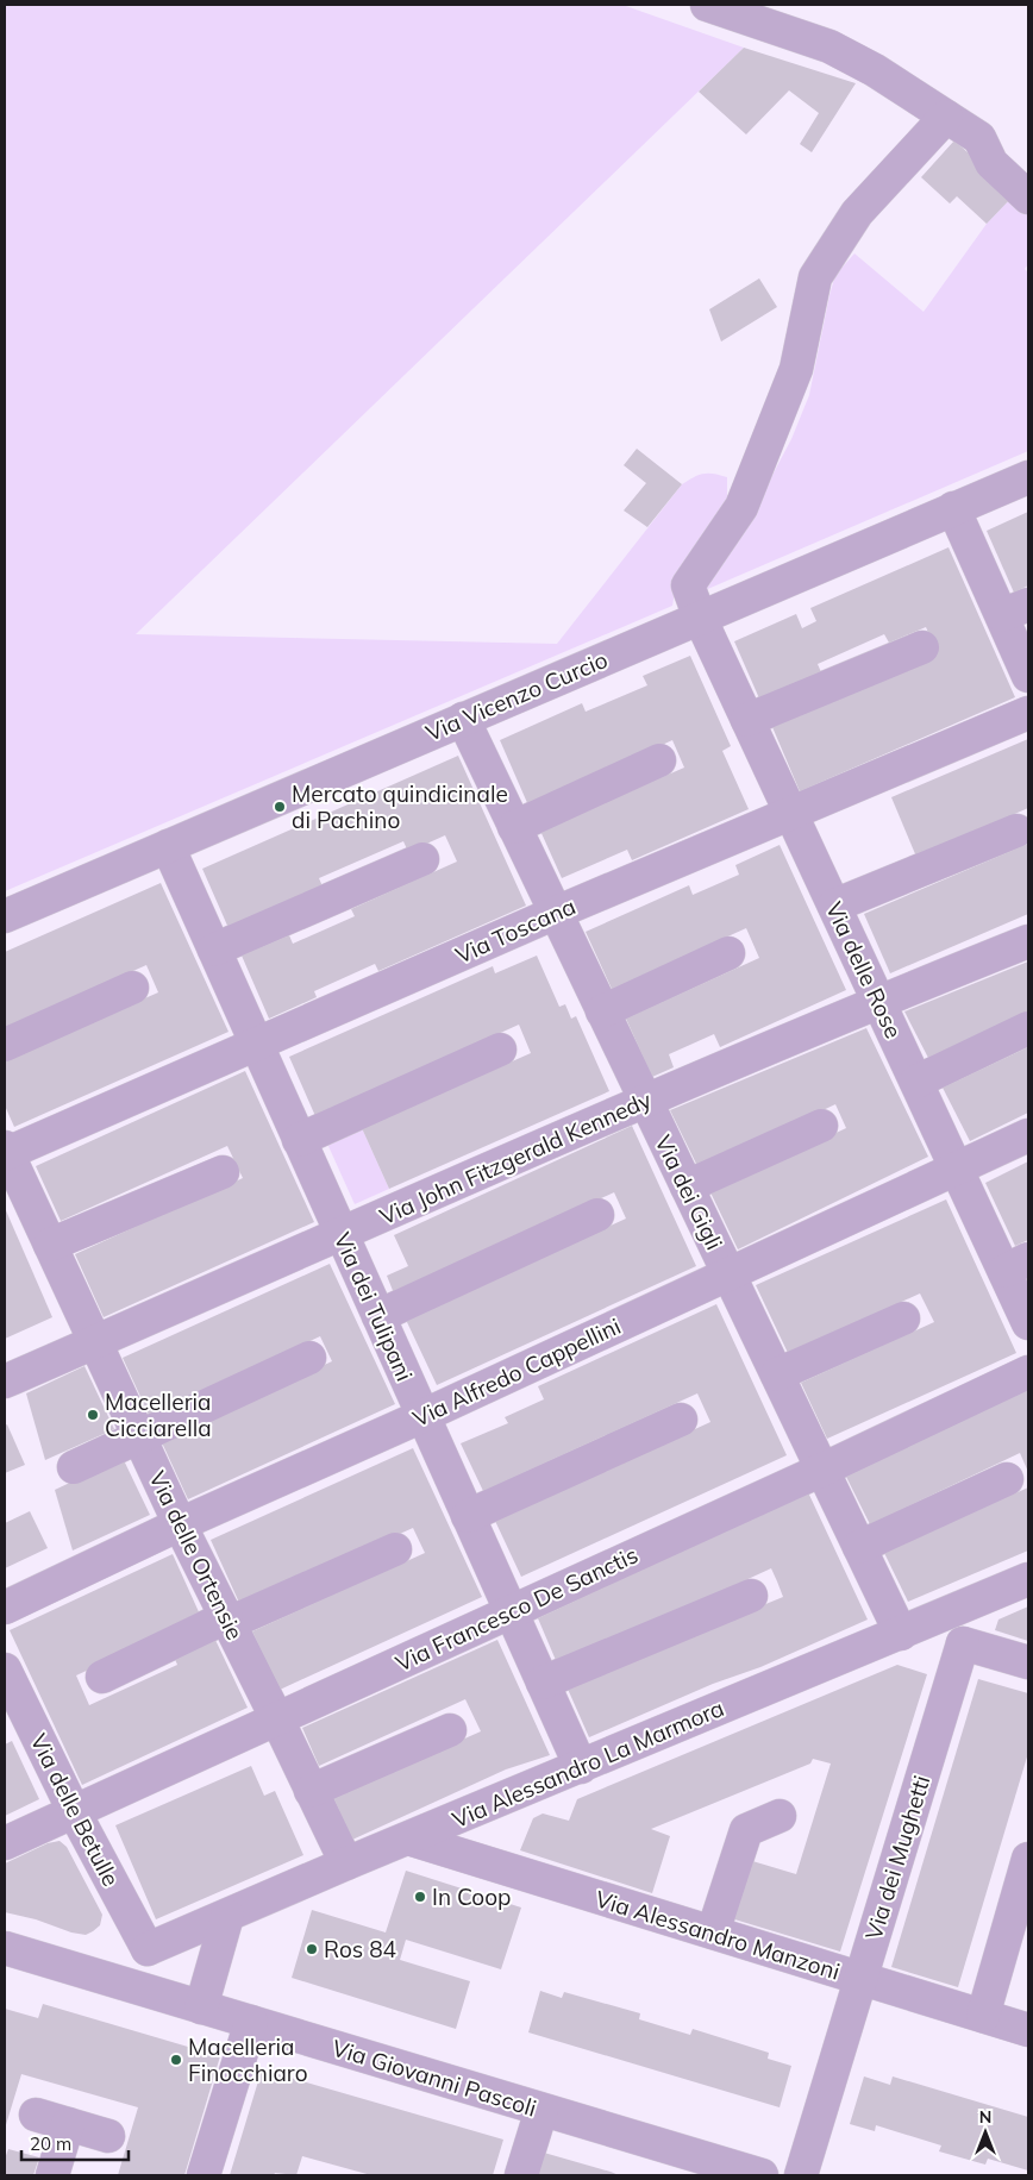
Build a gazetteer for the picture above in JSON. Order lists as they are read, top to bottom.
{
  "streets": {
    "street": [
      "Via Vicenzo Curcio",
      "Via Toscana",
      "Via delle Rose",
      "Via John Fitzgerald Kennedy",
      "Via dei Gigli",
      "Via dei Tulipani",
      "Via Alfredo Cappellini",
      "Via delle Ortensie",
      "Via Francesco De Sanctis",
      "Via Alessandro La Marmora",
      "Via delle Betulle",
      "Via dei Mughetti",
      "Via Alessandro Manzoni",
      "Via Giovanni Pascoli"
    ]
  },
  "crossings": [
    ["Via Vicenzo Curcio", "Via delle Rose"],
    ["Via Vicenzo Curcio", "Via dei Gigli"],
    ["Via Vicenzo Curcio", "Via dei Tulipani"],
    ["Via Toscana", "Via delle Rose"],
    ["Via Toscana", "Via dei Gigli"],
    ["Via Toscana", "Via dei Tulipani"],
    ["Via Toscana", "Via delle Ortensie"],
    ["Via delle Rose", "Via John Fitzgerald Kennedy"],
    ["Via delle Rose", "Via Alfredo Cappellini"],
    ["Via John Fitzgerald Kennedy", "Via dei Gigli"],
    ["Via John Fitzgerald Kennedy", "Via dei Tulipani"],
    ["Via John Fitzgerald Kennedy", "Via delle Ortensie"],
    ["Via dei Gigli", "Via Alfredo Cappellini"],
    ["Via dei Gigli", "Via Francesco De Sanctis"],
    ["Via dei Gigli", "Via Alessandro La Marmora"],
    ["Via dei Tulipani", "Via Alfredo Cappellini"],
    ["Via dei Tulipani", "Via Francesco De Sanctis"],
    ["Via dei Tulipani", "Via Alessandro La Marmora"],
    ["Via Alfredo Cappellini", "Via delle Ortensie"],
    ["Via delle Ortensie", "Via Francesco De Sanctis"],
    ["Via delle Ortensie", "Via Alessandro La Marmora"],
    ["Via Francesco De Sanctis", "Via delle Betulle"],
    ["Via Alessandro La Marmora", "Via delle Betulle"],
    ["Via Alessandro La Marmora", "Via Alessandro Manzoni"],
    ["Via dei Mughetti", "Via Alessandro Manzoni"]
  ],
  "places": [
    "Mercato quindicinale di Pachino",
    "Macelleria Cicciarella",
    "In Coop",
    "Ros 84",
    "Macelleria Finocchiaro"
  ],
  "scale_bar": "20 m",
  "north": "top"
}
